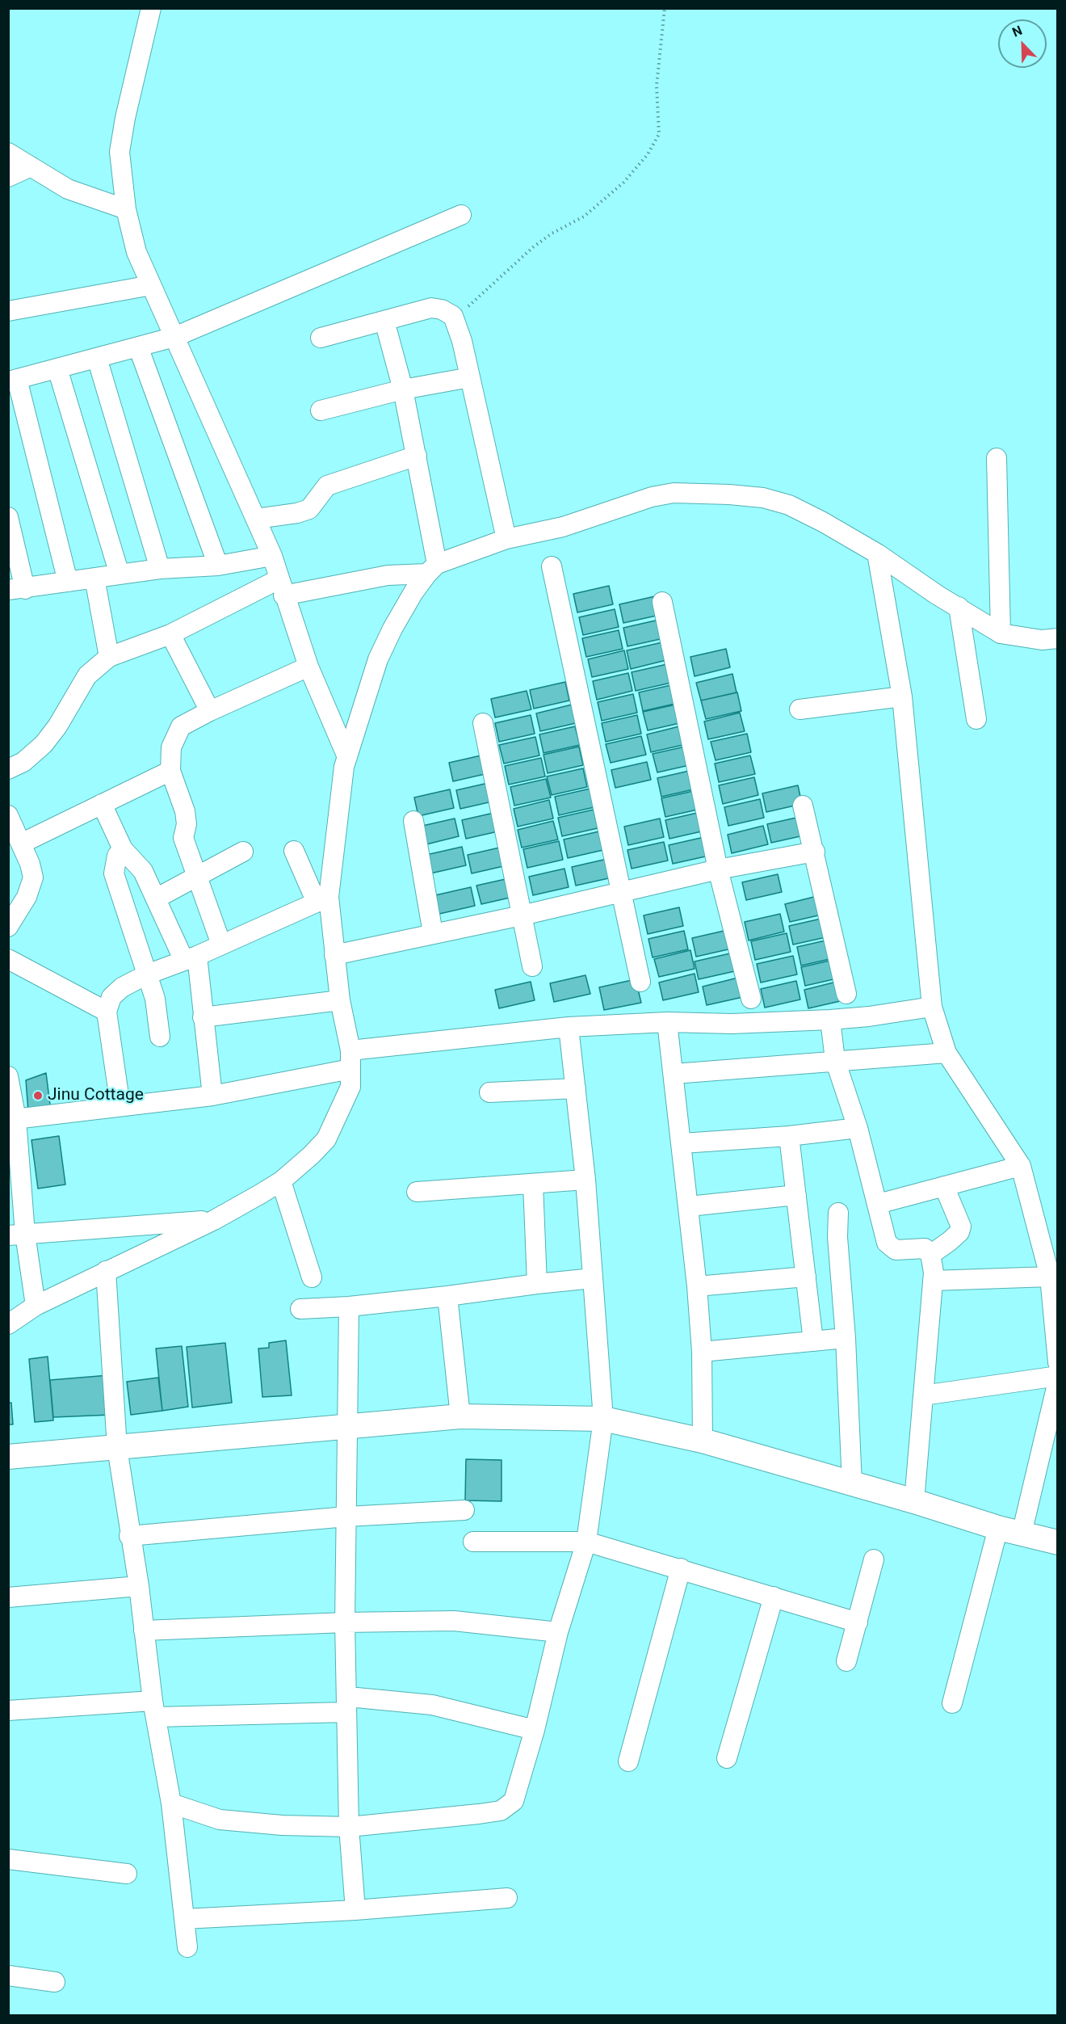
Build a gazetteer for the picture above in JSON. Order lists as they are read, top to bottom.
{
  "places": ["Jinu Cottage"],
  "north": "top left"
}
